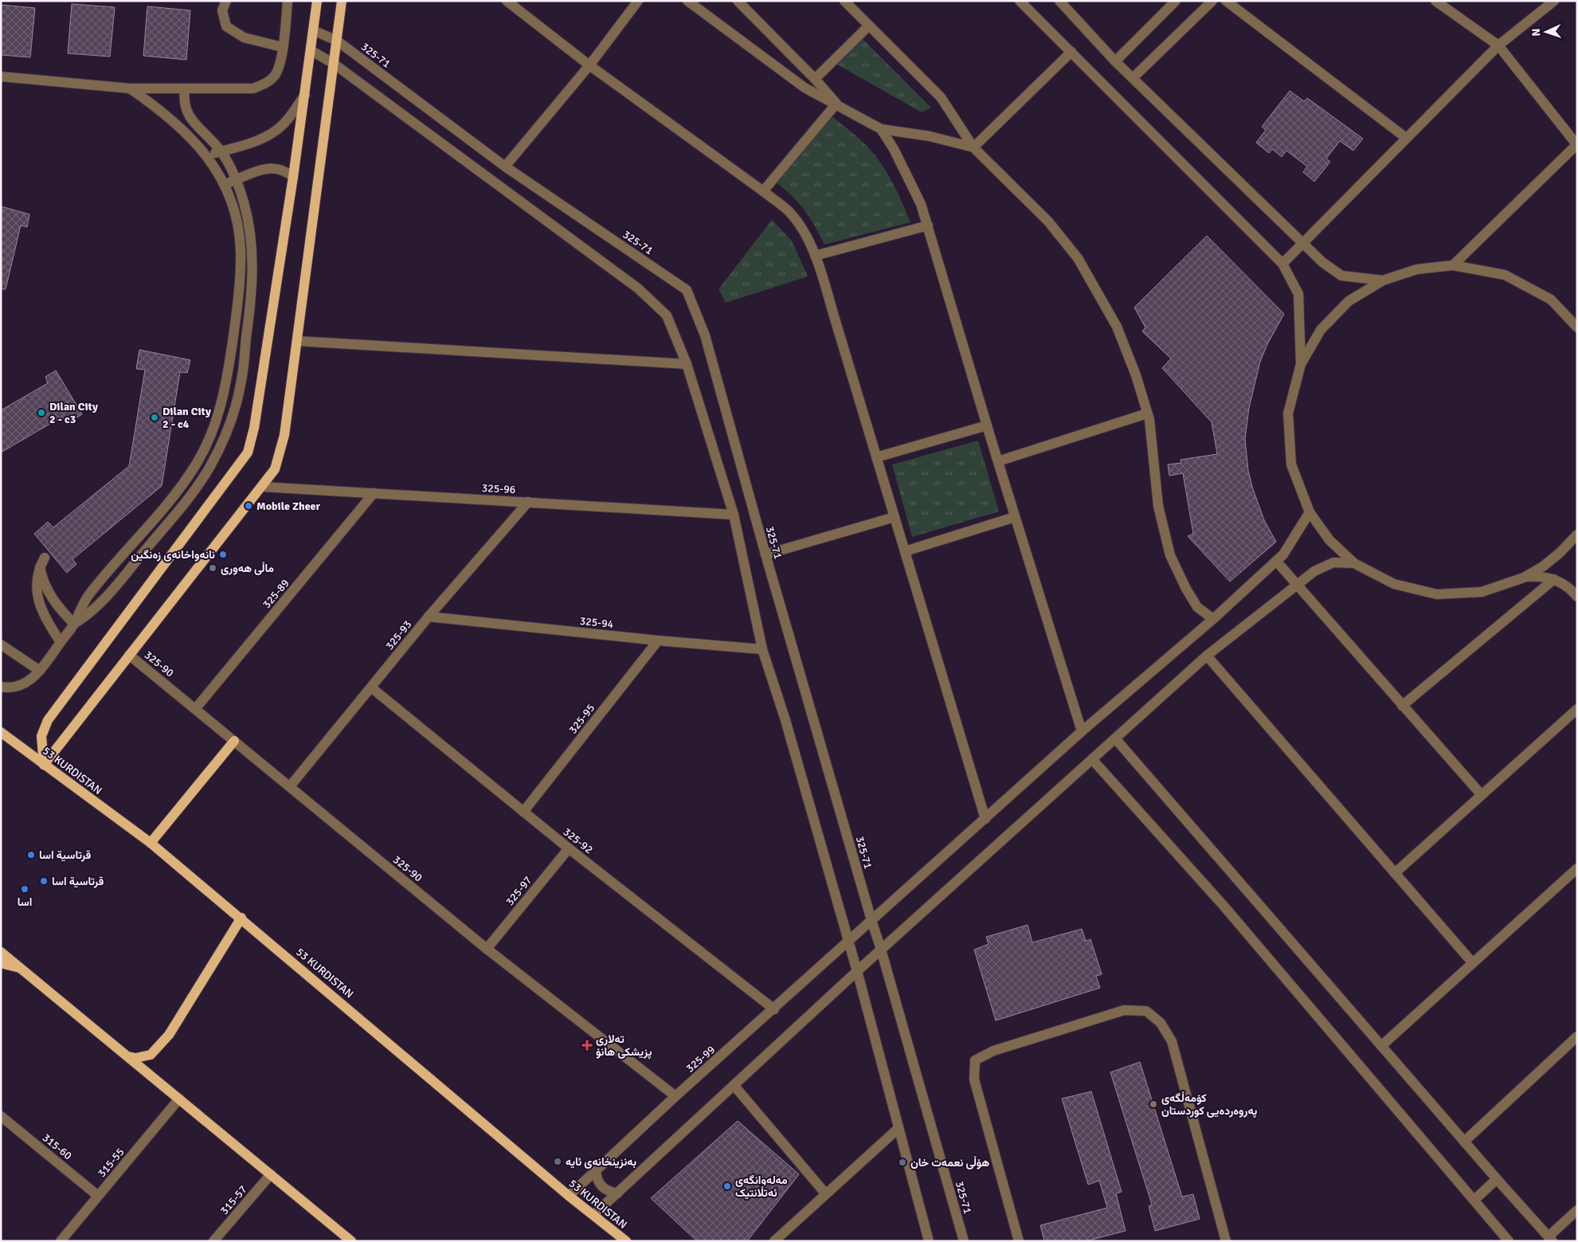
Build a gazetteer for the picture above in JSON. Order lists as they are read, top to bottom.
{
  "streets": {
    "main road": ["53 KURDISTAN"],
    "street": [
      "325-71",
      "325-96",
      "325-89",
      "325-94",
      "325-93",
      "325-90",
      "325-95",
      "325-92",
      "325-97",
      "325-99",
      "315-60",
      "315-55",
      "315-57"
    ]
  },
  "crossings": [
    ["325-71", "325-99"],
    ["325-96", "325-89"],
    ["325-96", "325-93"],
    ["325-89", "325-90"],
    ["325-94", "325-93"],
    ["325-94", "325-95"],
    ["325-93", "325-90"],
    ["325-93", "325-92"],
    ["325-90", "325-97"],
    ["325-90", "325-99"],
    ["325-95", "325-92"],
    ["53 KURDISTAN", "325-99"],
    ["325-92", "325-97"],
    ["325-92", "325-99"],
    ["315-60", "315-55"]
  ],
  "places": {
    "other": [
      "Dilan City 2 - c3",
      "Dilan City 2 - c4",
      "Mobile Zheer",
      "نانەواخانەی زەنگین",
      "ماڵی هەوری",
      "قرتاسیة اسا",
      "قرتاسية اسا",
      "اسا",
      "كۆمەڵگەی پەروەردەیی كوردستان",
      "بەنزینخانەی ئایە",
      "هۆڵی نعمەت خان",
      "مەلەوانگەی ئەتڵانتیک"
    ],
    "health": ["تەلاری پزیشکی هانۆ"]
  },
  "north": "left"
}
